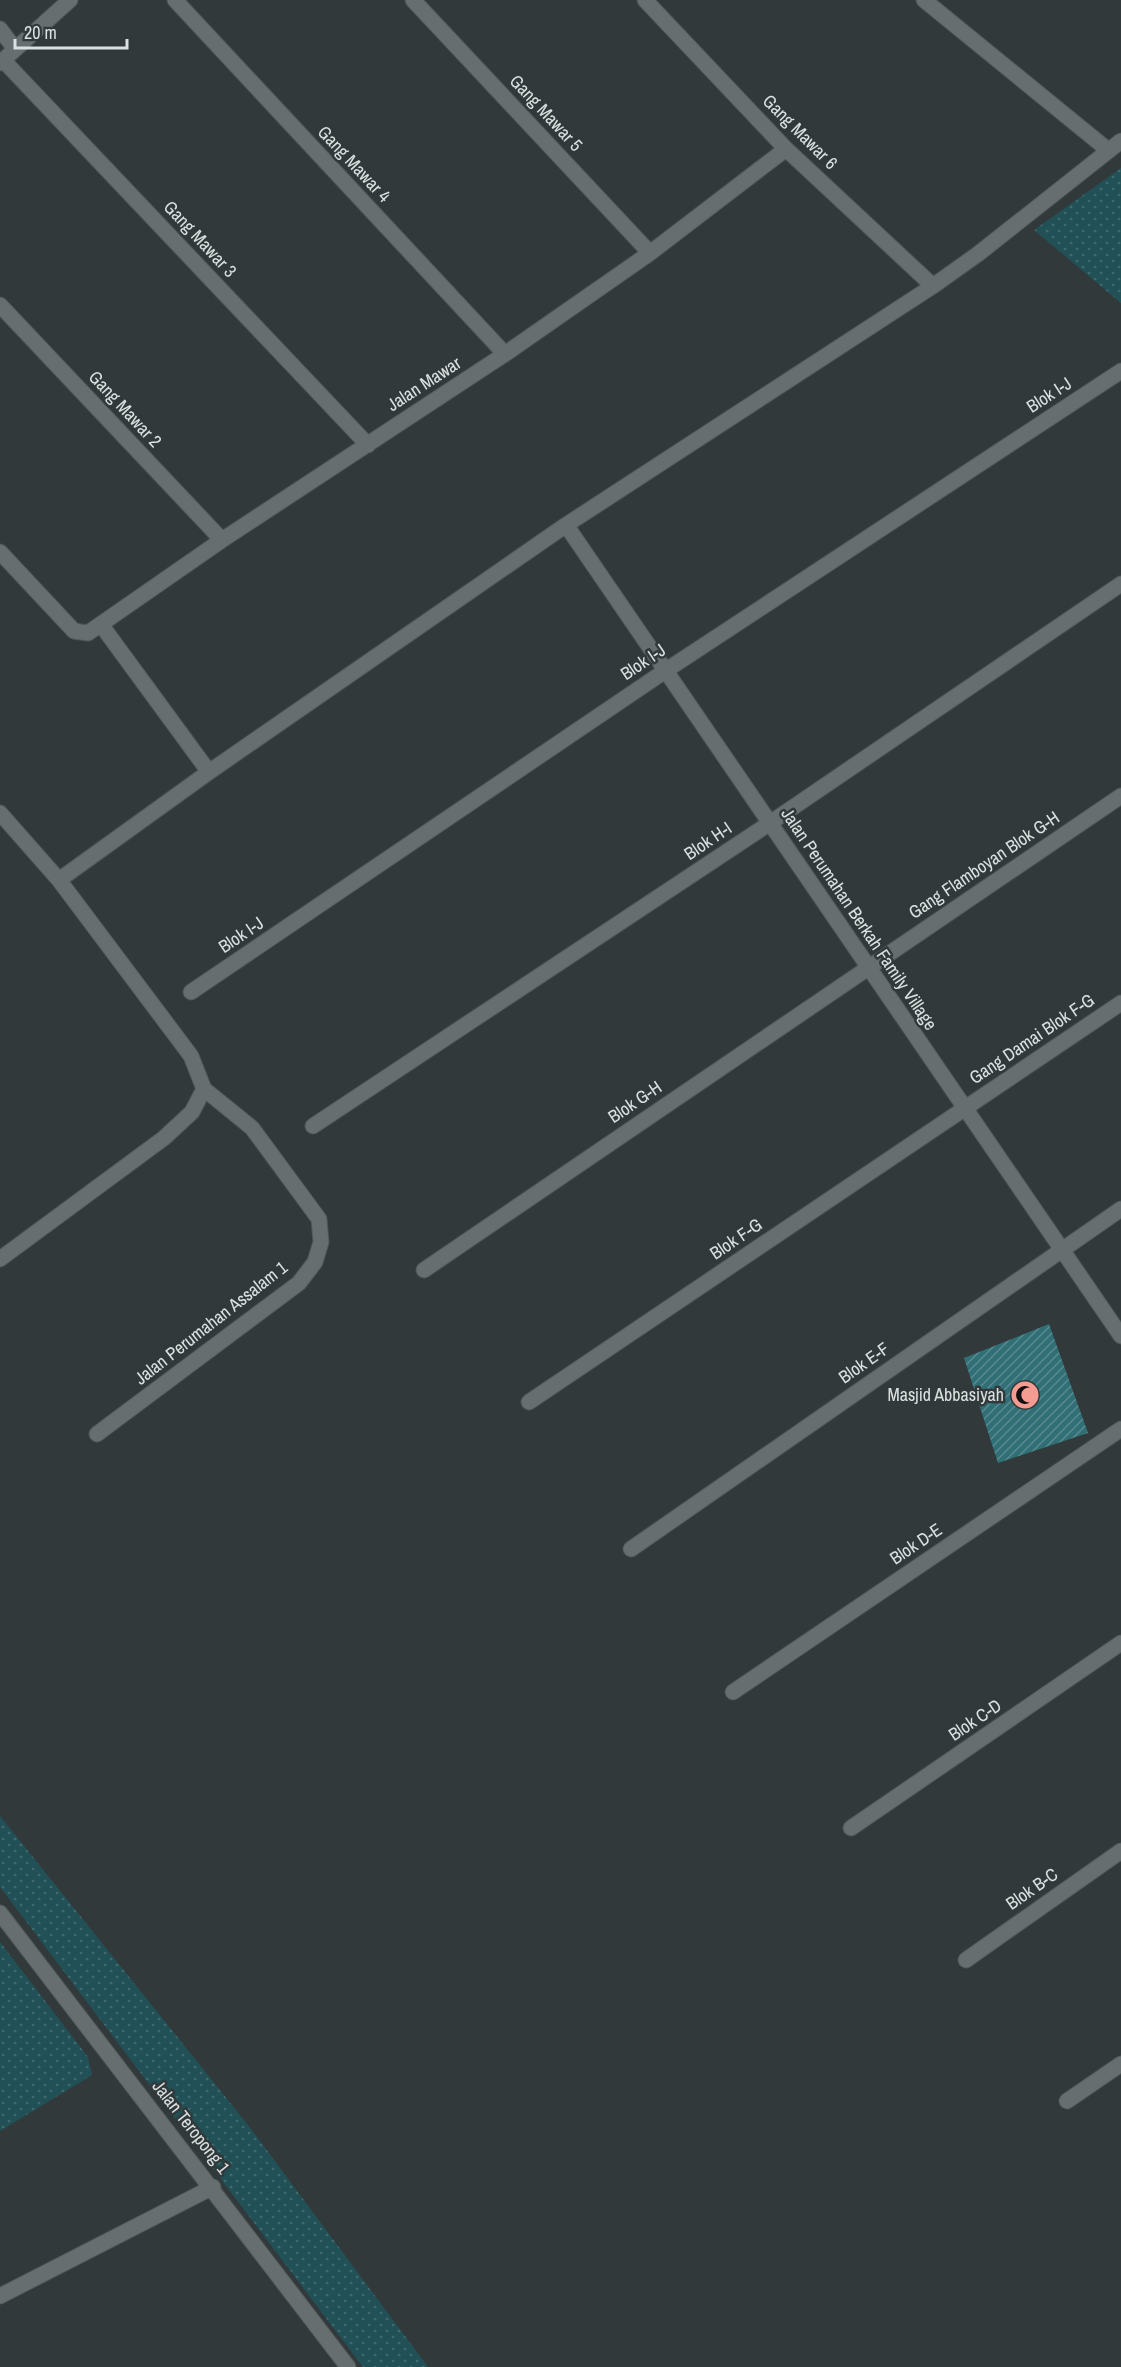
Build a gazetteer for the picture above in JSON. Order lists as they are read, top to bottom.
{
  "streets": {
    "street": [
      "Gang Mawar 5",
      "Gang Mawar 6",
      "Gang Mawar 4",
      "Gang Mawar 3",
      "Jalan Mawar",
      "Blok I-J",
      "Gang Mawar 2",
      "Blok H-I",
      "Gang Flamboyan Blok G-H",
      "Jalan Perumahan Berkah Family Village",
      "Gang Damai Blok F-G",
      "Blok G-H",
      "Blok F-G",
      "Jalan Perumahan Assalam 1",
      "Blok E-F",
      "Blok D-E",
      "Blok C-D",
      "Blok B-C",
      "Jalan Teropong 1"
    ]
  },
  "crossings": [
    ["Gang Mawar 5", "Jalan Mawar"],
    ["Gang Mawar 6", "Jalan Mawar"],
    ["Gang Mawar 4", "Jalan Mawar"],
    ["Gang Mawar 3", "Jalan Mawar"],
    ["Jalan Mawar", "Gang Mawar 2"],
    ["Blok I-J", "Jalan Perumahan Berkah Family Village"],
    ["Blok H-I", "Jalan Perumahan Berkah Family Village"],
    ["Gang Flamboyan Blok G-H", "Jalan Perumahan Berkah Family Village"],
    ["Gang Flamboyan Blok G-H", "Blok G-H"],
    ["Jalan Perumahan Berkah Family Village", "Gang Damai Blok F-G"],
    ["Jalan Perumahan Berkah Family Village", "Blok G-H"],
    ["Jalan Perumahan Berkah Family Village", "Blok F-G"],
    ["Jalan Perumahan Berkah Family Village", "Blok E-F"],
    ["Gang Damai Blok F-G", "Blok F-G"]
  ],
  "places": {
    "mosque": ["Masjid Abbasiyah"]
  },
  "scale_bar": "20 m"
}
